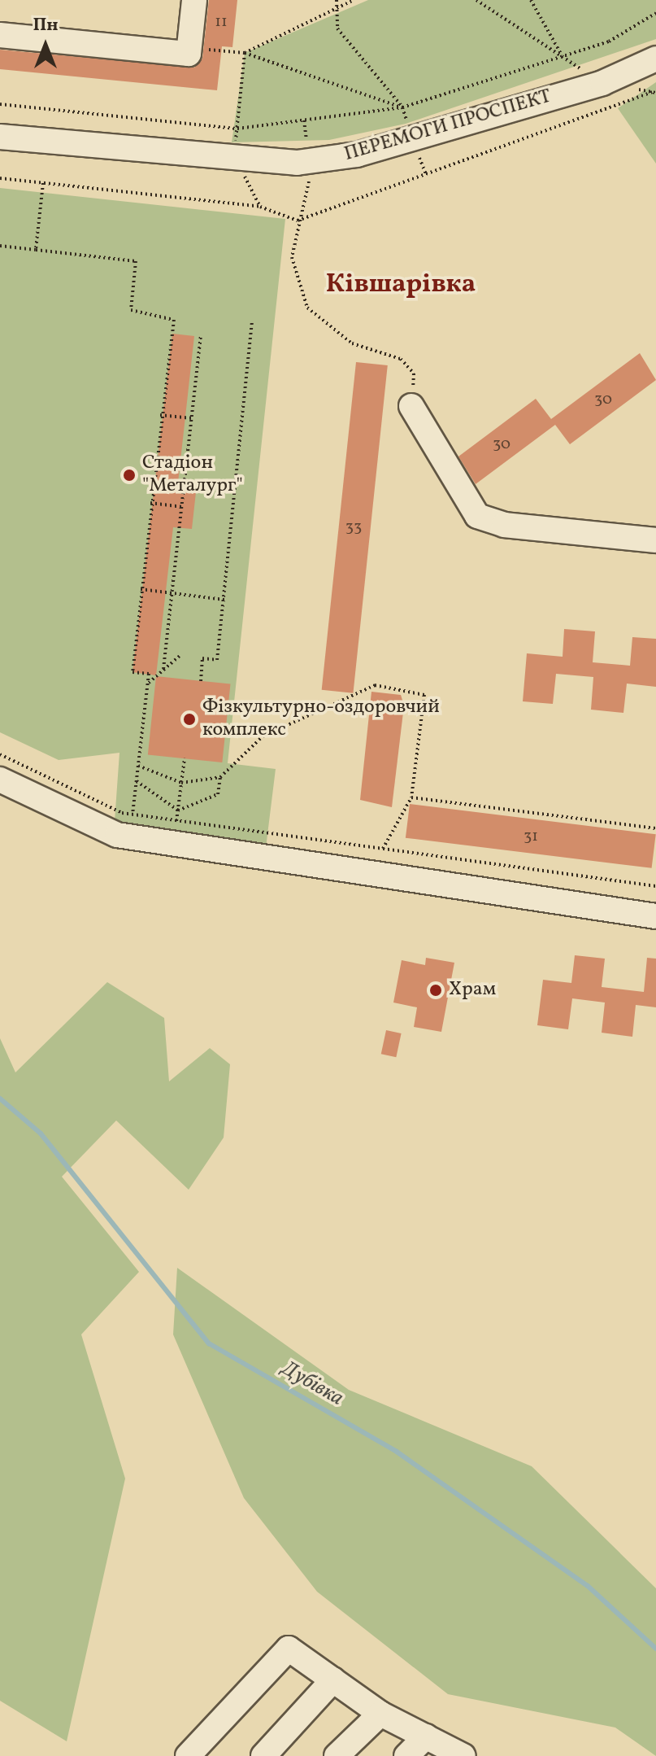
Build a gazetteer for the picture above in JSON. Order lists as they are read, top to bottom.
{
  "streets": {
    "street": ["ПЕРЕМОГИ ПРОСПЕКТ"]
  },
  "districts": ["Ківшарівка"],
  "water": ["Дубівка"],
  "places": ["Стадіон \"Металург\"", "Фізкультурно-оздоровчий комплекс", "Храм"],
  "house_numbers": [
    "11",
    "30",
    "30",
    "33",
    "31"
  ],
  "north": "top"
}
